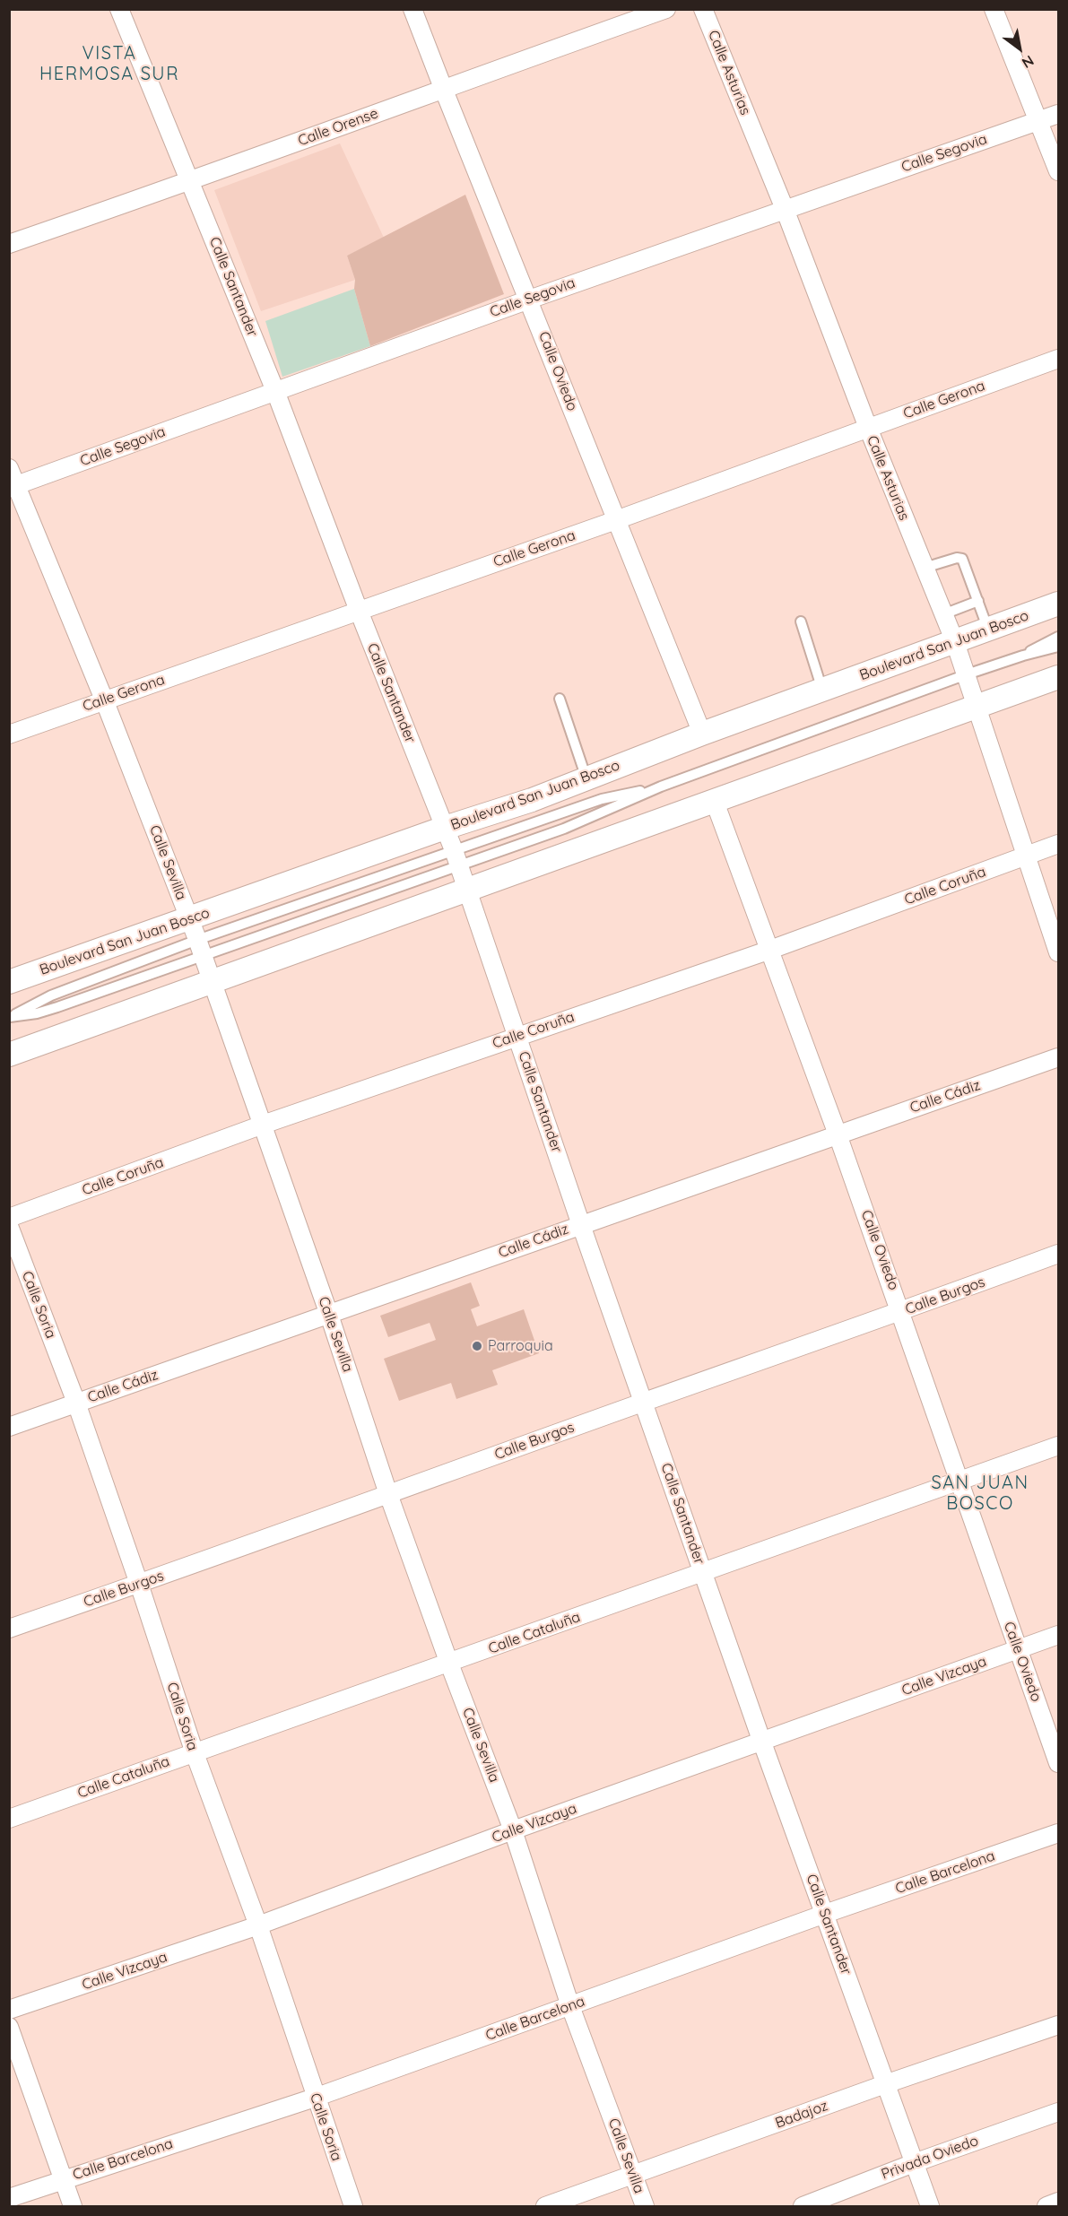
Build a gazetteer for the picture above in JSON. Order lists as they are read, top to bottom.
{
  "streets": {
    "street": [
      "Calle Asturias",
      "Calle Orense",
      "Calle Segovia",
      "Calle Santander",
      "Calle Oviedo",
      "Calle Gerona",
      "Boulevard San Juan Bosco",
      "Calle Sevilla",
      "Calle Coruña",
      "Calle Cádiz",
      "Calle Burgos",
      "Calle Soria",
      "Calle Cataluña",
      "Calle Vizcaya",
      "Calle Barcelona",
      "Badajoz",
      "Privada Oviedo"
    ]
  },
  "crossings": [
    ["Calle Asturias", "Calle Segovia"],
    ["Calle Asturias", "Calle Gerona"],
    ["Calle Asturias", "Boulevard San Juan Bosco"],
    ["Calle Asturias", "Calle Coruña"],
    ["Calle Orense", "Calle Santander"],
    ["Calle Orense", "Calle Oviedo"],
    ["Calle Segovia", "Calle Santander"],
    ["Calle Segovia", "Calle Oviedo"],
    ["Calle Segovia", "Calle Sevilla"],
    ["Calle Santander", "Calle Gerona"],
    ["Calle Santander", "Boulevard San Juan Bosco"],
    ["Calle Santander", "Calle Coruña"],
    ["Calle Santander", "Calle Cádiz"],
    ["Calle Santander", "Calle Burgos"],
    ["Calle Santander", "Calle Cataluña"],
    ["Calle Santander", "Calle Vizcaya"],
    ["Calle Santander", "Calle Barcelona"],
    ["Calle Santander", "Badajoz"],
    ["Calle Santander", "Privada Oviedo"],
    ["Calle Oviedo", "Calle Gerona"],
    ["Calle Oviedo", "Boulevard San Juan Bosco"],
    ["Calle Oviedo", "Calle Coruña"],
    ["Calle Oviedo", "Calle Cádiz"],
    ["Calle Oviedo", "Calle Burgos"],
    ["Calle Oviedo", "Calle Cataluña"],
    ["Calle Oviedo", "Calle Vizcaya"],
    ["Calle Gerona", "Calle Sevilla"],
    ["Boulevard San Juan Bosco", "Calle Sevilla"],
    ["Calle Sevilla", "Calle Coruña"],
    ["Calle Sevilla", "Calle Cádiz"],
    ["Calle Sevilla", "Calle Burgos"],
    ["Calle Sevilla", "Calle Cataluña"],
    ["Calle Sevilla", "Calle Vizcaya"],
    ["Calle Sevilla", "Calle Barcelona"],
    ["Calle Sevilla", "Badajoz"],
    ["Calle Cádiz", "Calle Soria"],
    ["Calle Burgos", "Calle Soria"],
    ["Calle Soria", "Calle Cataluña"],
    ["Calle Soria", "Calle Vizcaya"],
    ["Calle Soria", "Calle Barcelona"]
  ],
  "districts": ["VISTA HERMOSA SUR", "SAN JUAN BOSCO"],
  "places": ["Parroquia"],
  "north": "bottom right"
}
